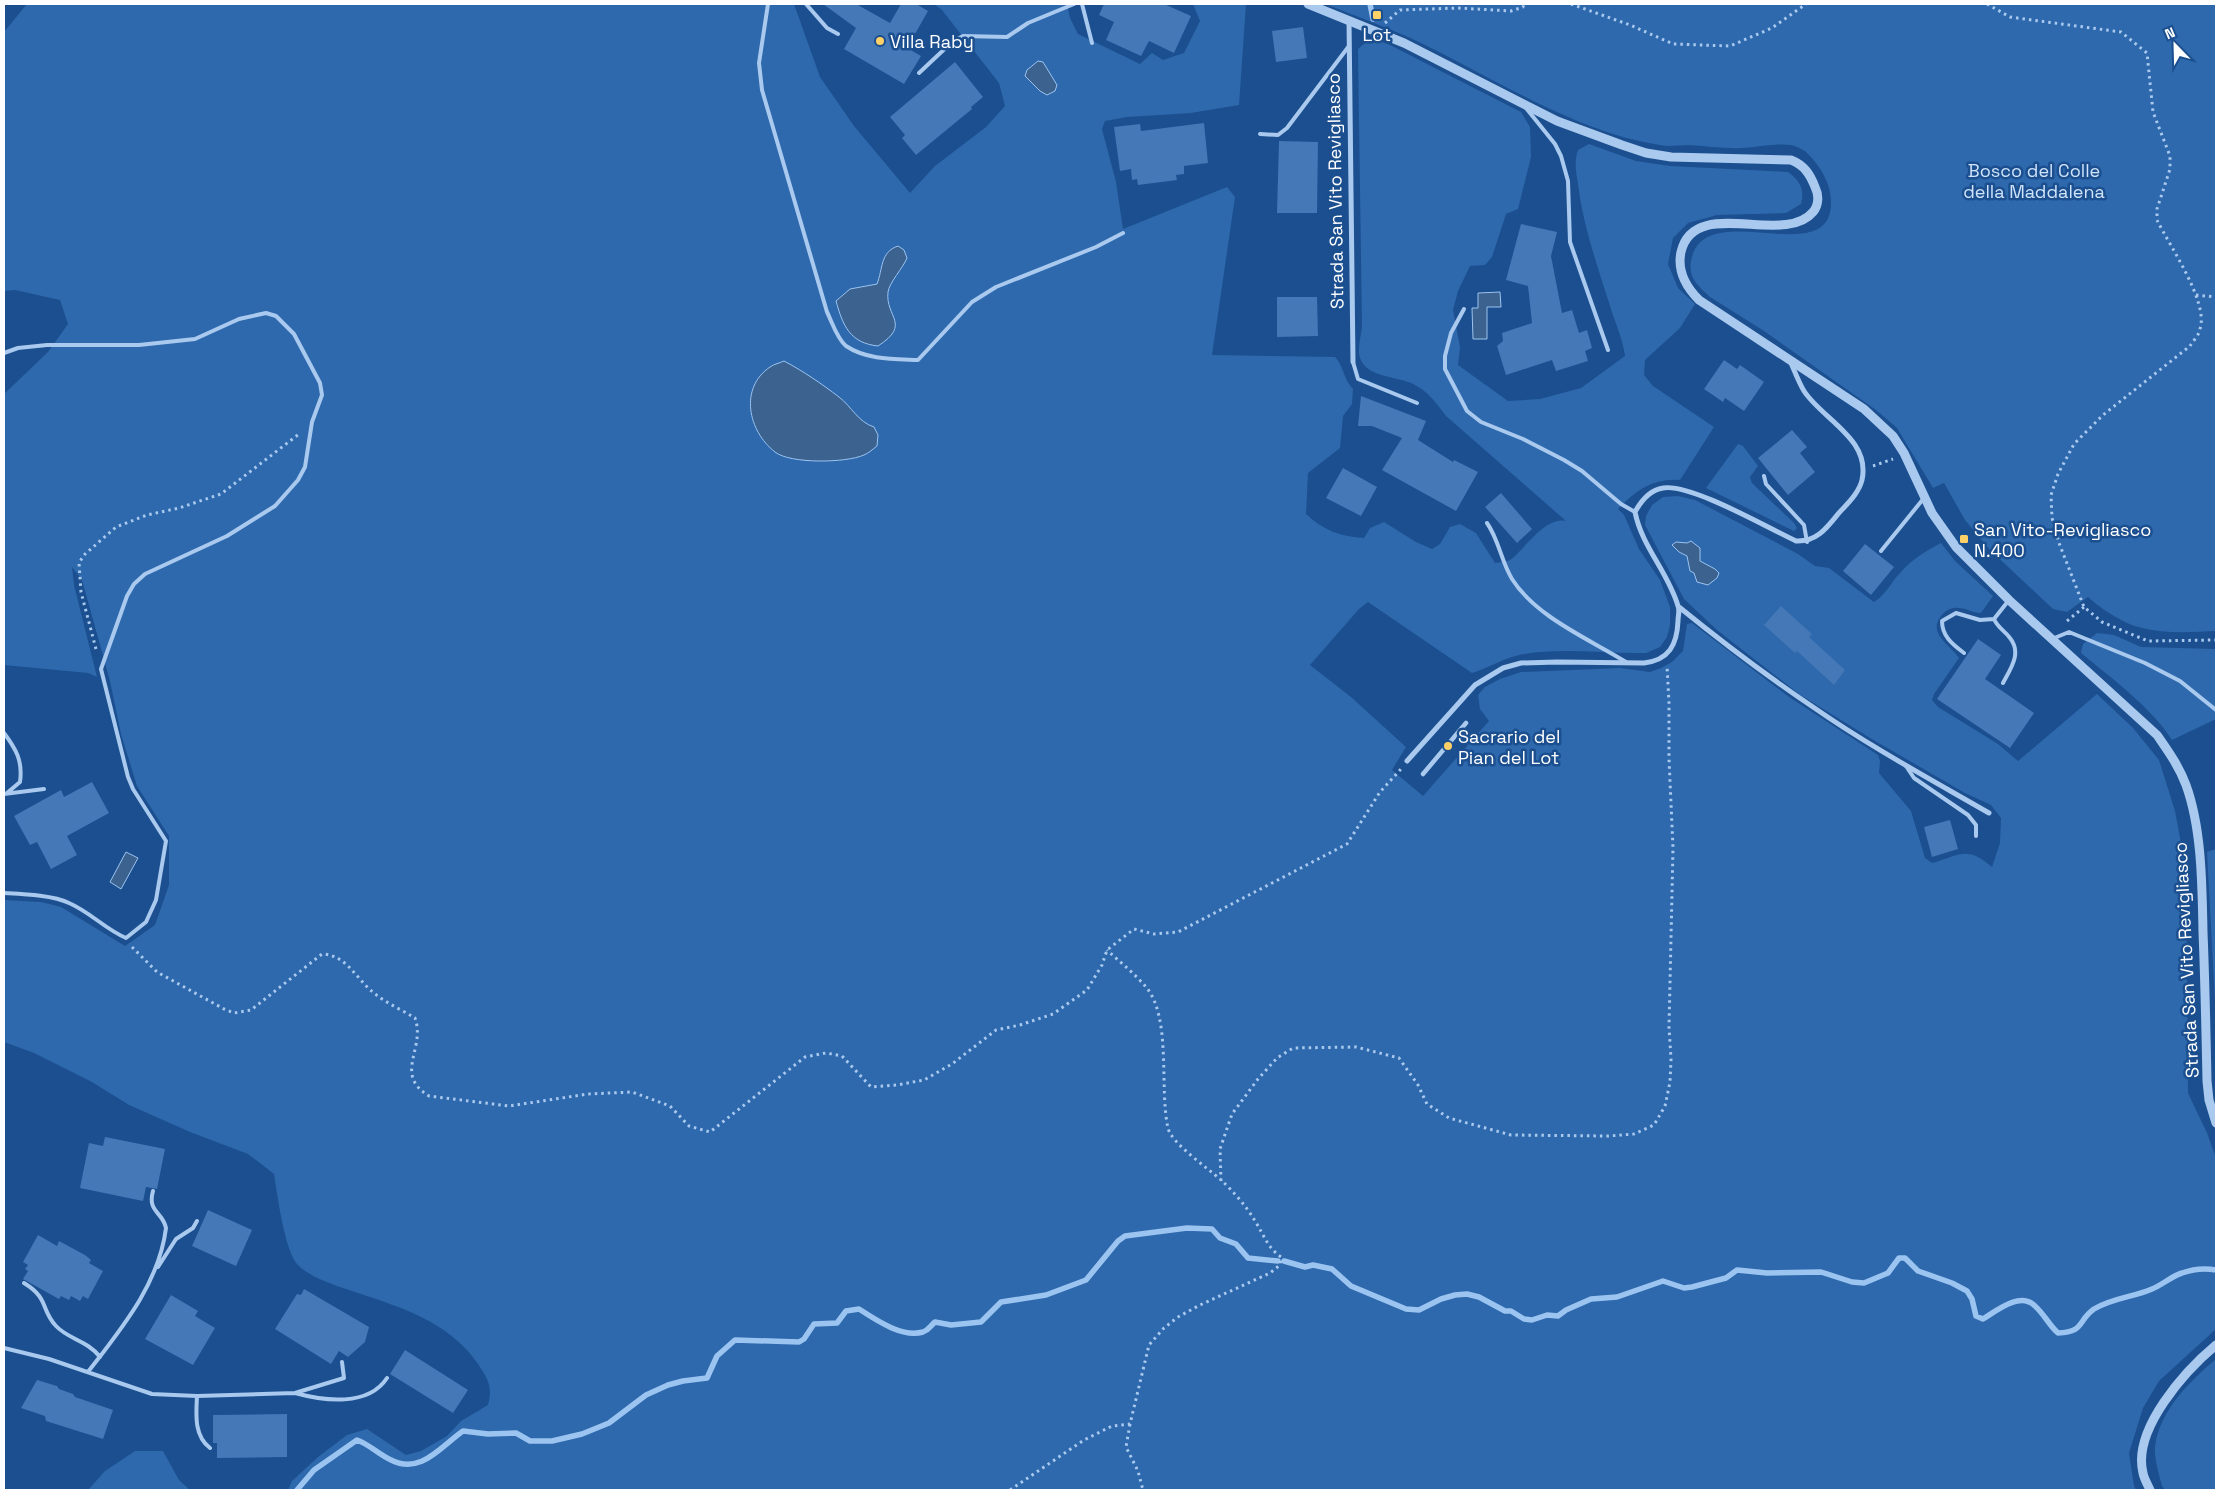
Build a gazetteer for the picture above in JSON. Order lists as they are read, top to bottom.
{
  "streets": {
    "street": ["Strada San Vito Revigliasco"]
  },
  "parks": ["Bosco del Colle della Maddalena"],
  "places": {
    "transit": ["Lot", "San Vito-Revigliasco N.400"],
    "other": ["Villa Raby", "Sacrario del Pian del Lot"]
  },
  "north": "top left"
}
